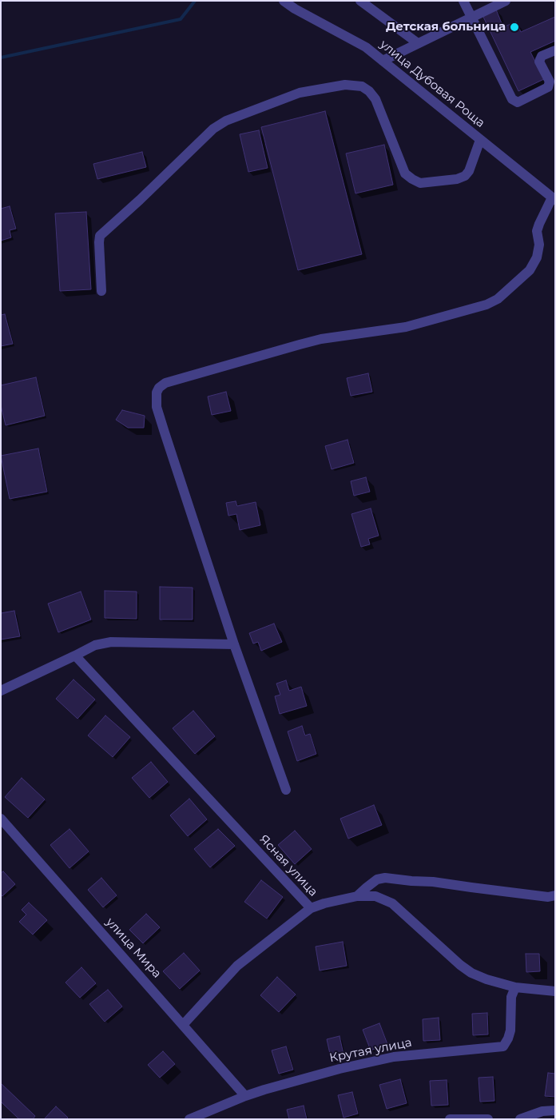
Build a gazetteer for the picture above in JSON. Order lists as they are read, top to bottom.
{
  "streets": {
    "street": [
      "улица Дубовая Роща",
      "Ясная улица",
      "улица Мира",
      "Крутая улица"
    ]
  },
  "crossings": [
    ["Ясная улица", "Крутая улица"],
    ["улица Мира", "Крутая улица"]
  ],
  "places": ["Детская больница"]
}
